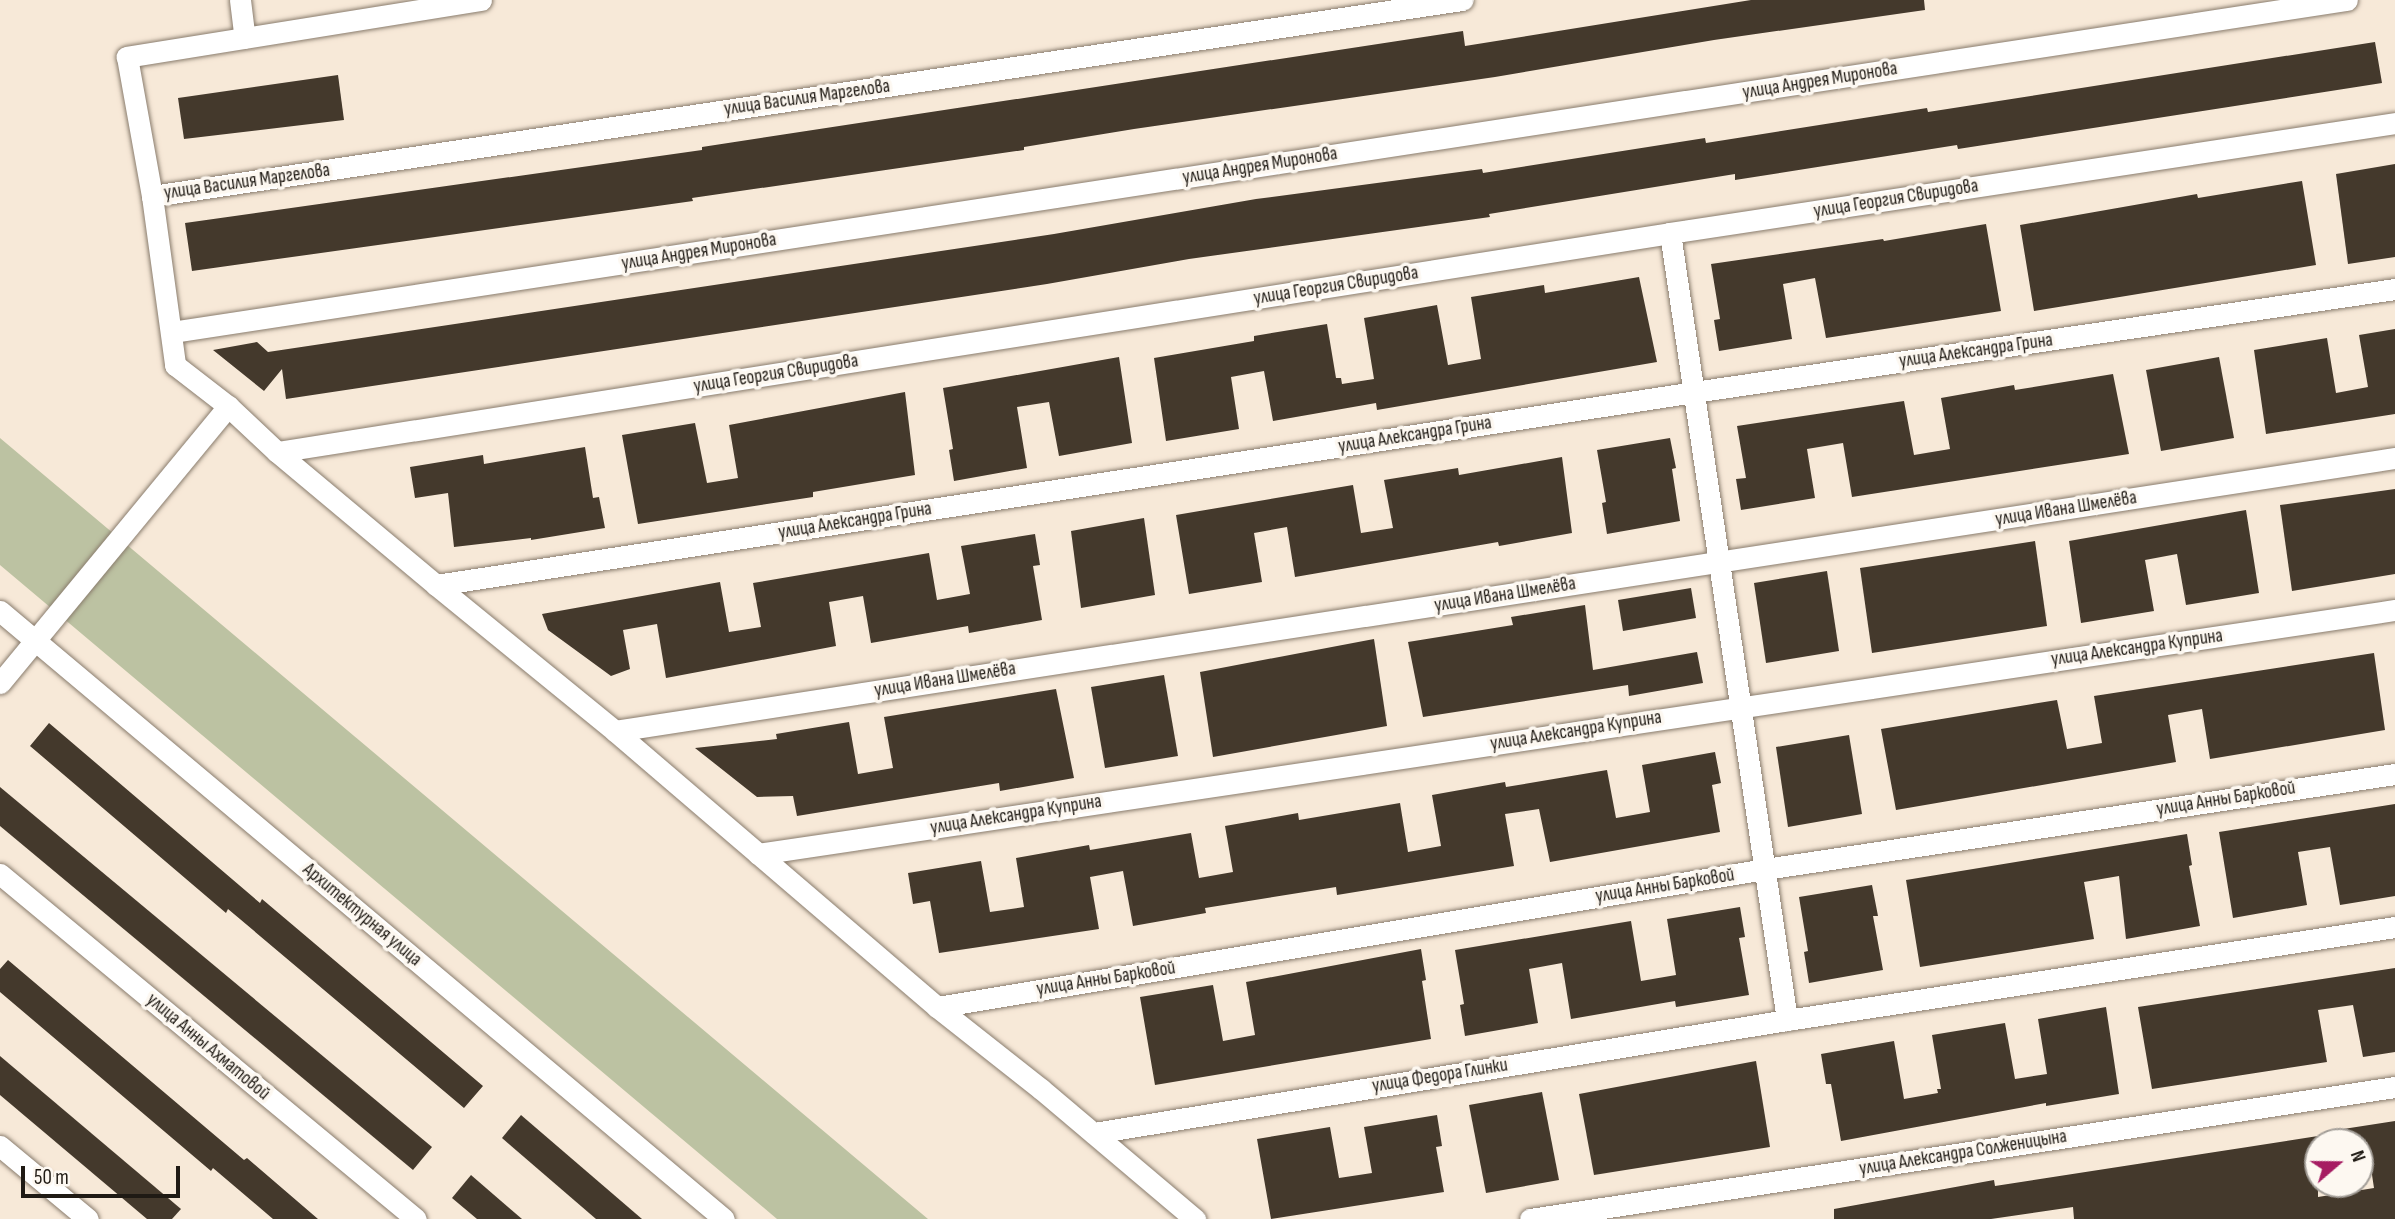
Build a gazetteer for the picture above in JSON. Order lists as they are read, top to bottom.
{
  "streets": {
    "street": [
      "улица Андрея Миронова",
      "улица Василия Маргелова",
      "улица Георгия Свиридова",
      "улица Александра Грина",
      "улица Ивана Шмелёва",
      "улица Александра Куприна",
      "улица Анны Барковой",
      "Архитектурная улица",
      "улица Анны Ахматовой",
      "улица Федора Глинки",
      "улица Александра Солженицына"
    ]
  },
  "scale_bar": "50 m",
  "north": "right"
}
